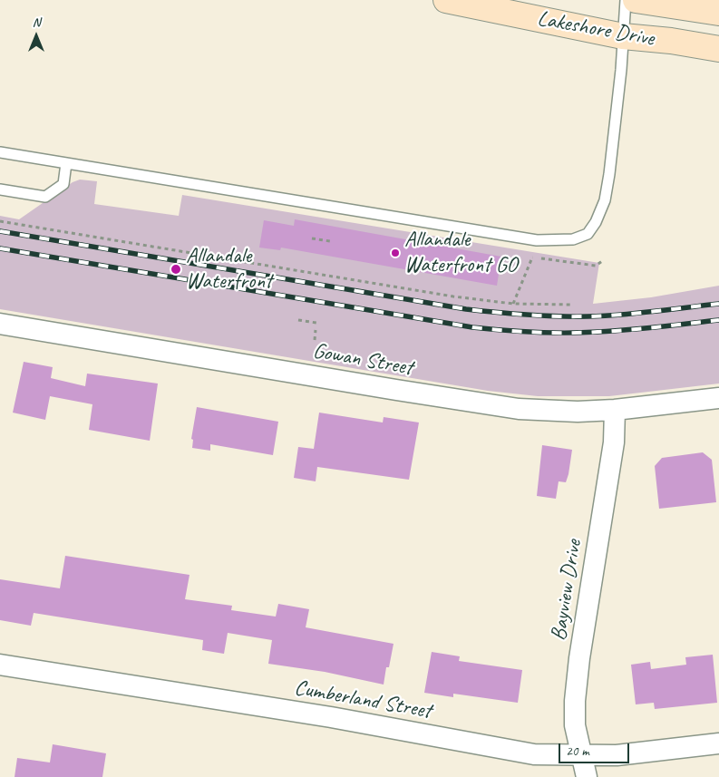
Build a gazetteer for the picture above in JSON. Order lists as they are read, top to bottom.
{
  "streets": {
    "main road": ["Lakeshore Drive"],
    "street": ["Gowan Street", "Bayview Drive", "Cumberland Street"]
  },
  "crossings": [
    ["Gowan Street", "Bayview Drive"],
    ["Bayview Drive", "Cumberland Street"]
  ],
  "places": ["Allandale Waterfront GO", "Allandale Waterfront"],
  "scale_bar": "20 m",
  "north": "top"
}
